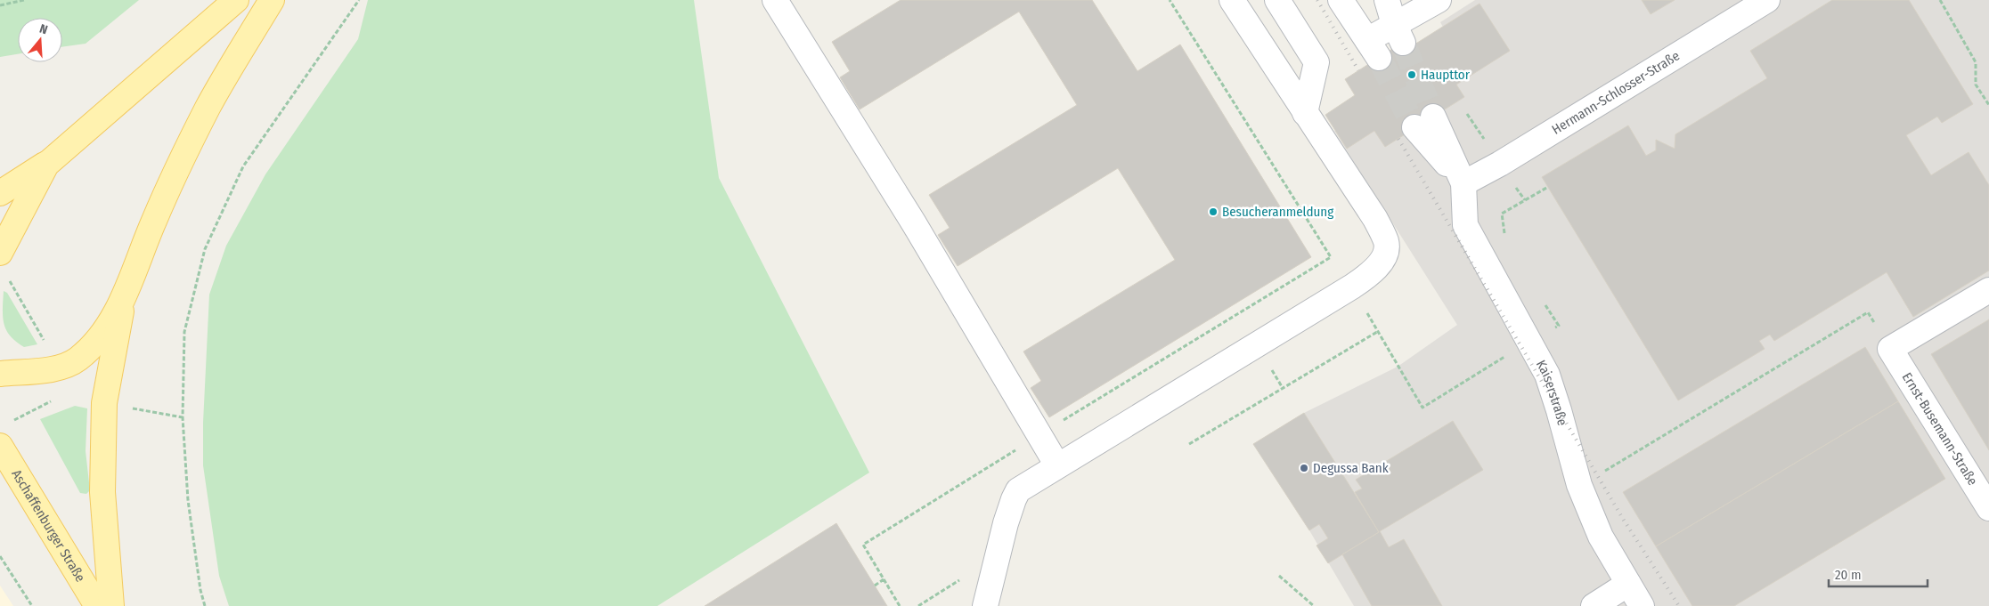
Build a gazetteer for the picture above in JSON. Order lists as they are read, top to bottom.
{
  "streets": {
    "main road": ["Aschaffenburger Straße"],
    "lane": ["Hermann-Schlosser-Straße", "Kaiserstraße", "Ernst-Busemann-Straße"]
  },
  "crossings": [
    ["Hermann-Schlosser-Straße", "Kaiserstraße"]
  ],
  "places": ["Haupttor", "Besucheranmeldung", "Degussa Bank"],
  "scale_bar": "20 m",
  "north": "top"
}
